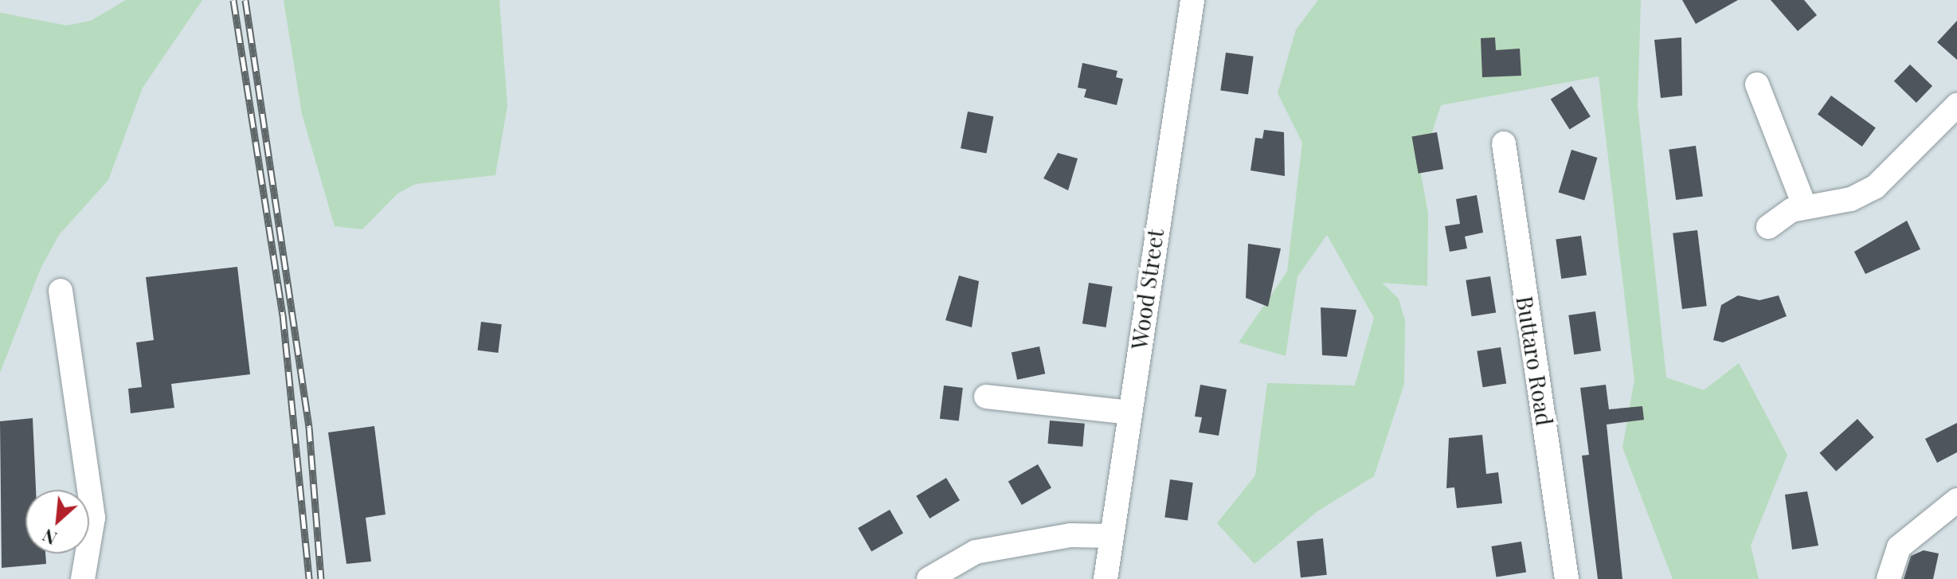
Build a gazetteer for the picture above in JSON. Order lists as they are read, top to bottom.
{
  "streets": {
    "street": ["Wood Street", "Buttaro Road"]
  },
  "north": "bottom left"
}
